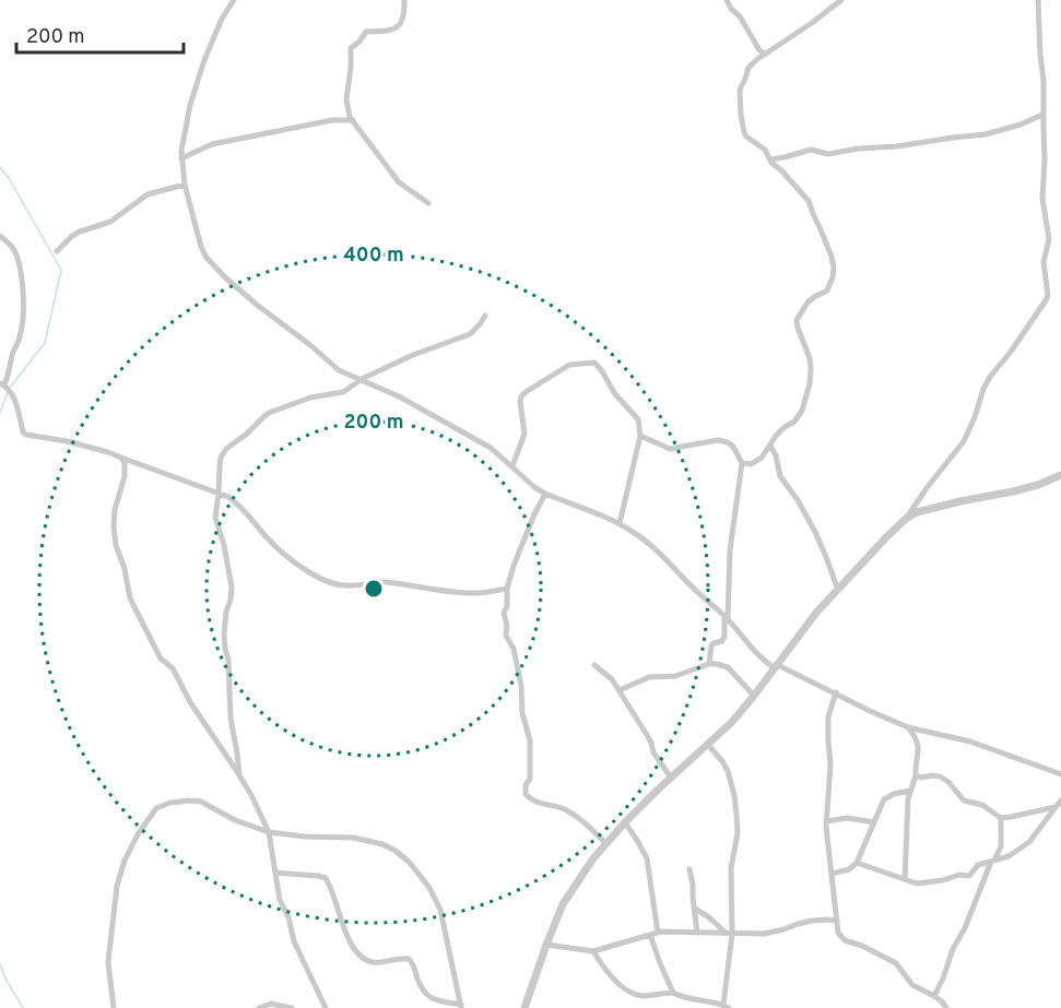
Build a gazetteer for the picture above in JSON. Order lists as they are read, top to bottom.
{
  "scale_bar": "200 m",
  "rings": ["400 m", "200 m"]
}
